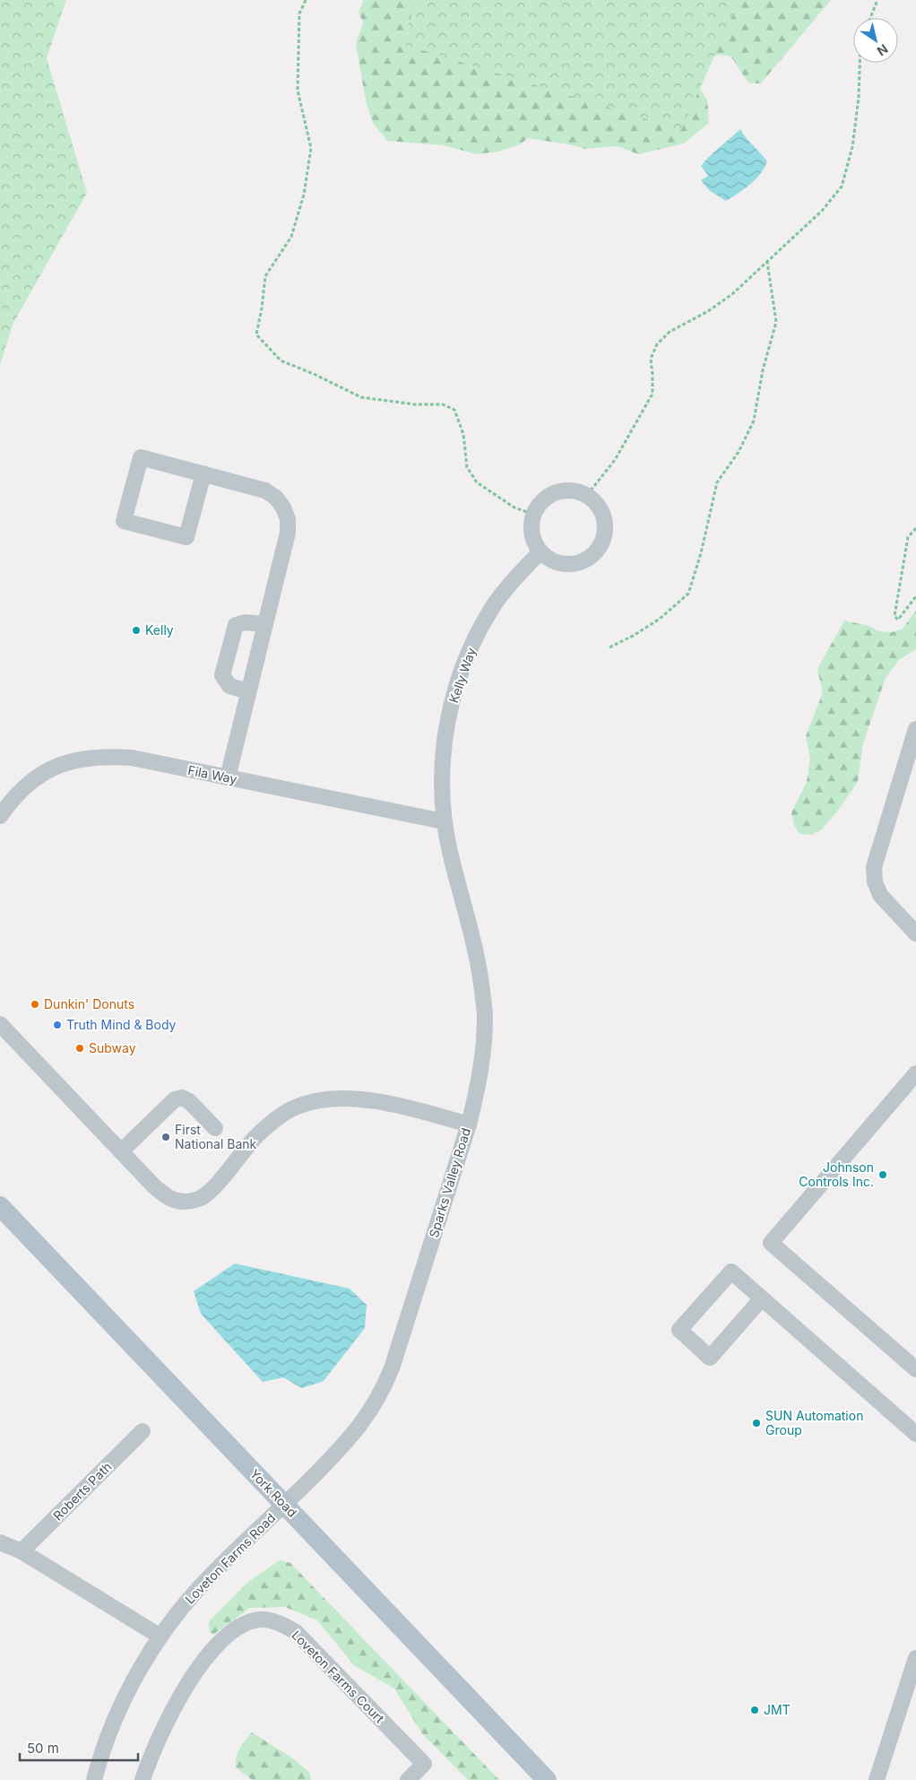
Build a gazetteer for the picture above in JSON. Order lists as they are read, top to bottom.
{
  "streets": {
    "main road": ["York Road"],
    "street": [
      "Kelly Way",
      "Fila Way",
      "Sparks Valley Road",
      "Roberts Path",
      "Loveton Farms Road",
      "Loveton Farms Court"
    ]
  },
  "crossings": [
    ["Kelly Way", "Fila Way"],
    ["Kelly Way", "Sparks Valley Road"],
    ["Fila Way", "Sparks Valley Road"],
    ["Sparks Valley Road", "York Road"],
    ["Sparks Valley Road", "Loveton Farms Road"],
    ["York Road", "Loveton Farms Road"]
  ],
  "places": [
    "Kelly",
    "Dunkin' Donuts",
    "Truth Mind & Body",
    "Subway",
    "First National Bank",
    "Johnson Controls Inc.",
    "SUN Automation Group",
    "JMT"
  ],
  "scale_bar": "50 m",
  "north": "bottom right"
}
